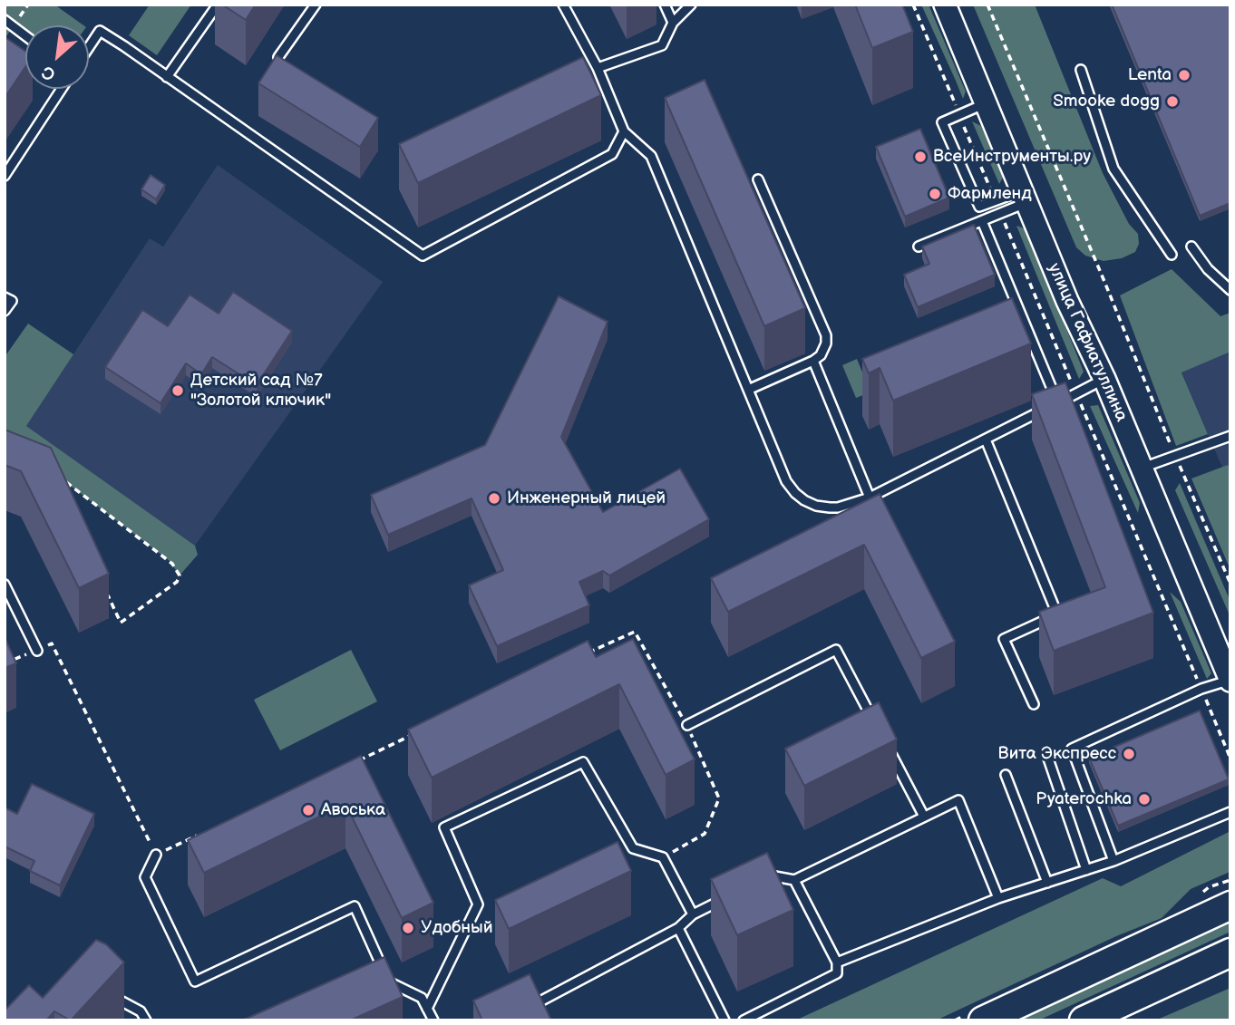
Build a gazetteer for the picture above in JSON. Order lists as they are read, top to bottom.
{
  "streets": {
    "street": ["улица Гафиатуллина"]
  },
  "places": [
    "Lenta",
    "Smooke dogg",
    "ВсеИнструменты.ру",
    "Фармленд",
    "Детский сад №7 \"Золотой ключик\"",
    "Инженерный лицей",
    "Вита Экспресс",
    "Pyaterochka",
    "Авоська",
    "Удобный"
  ],
  "north": "bottom left"
}
